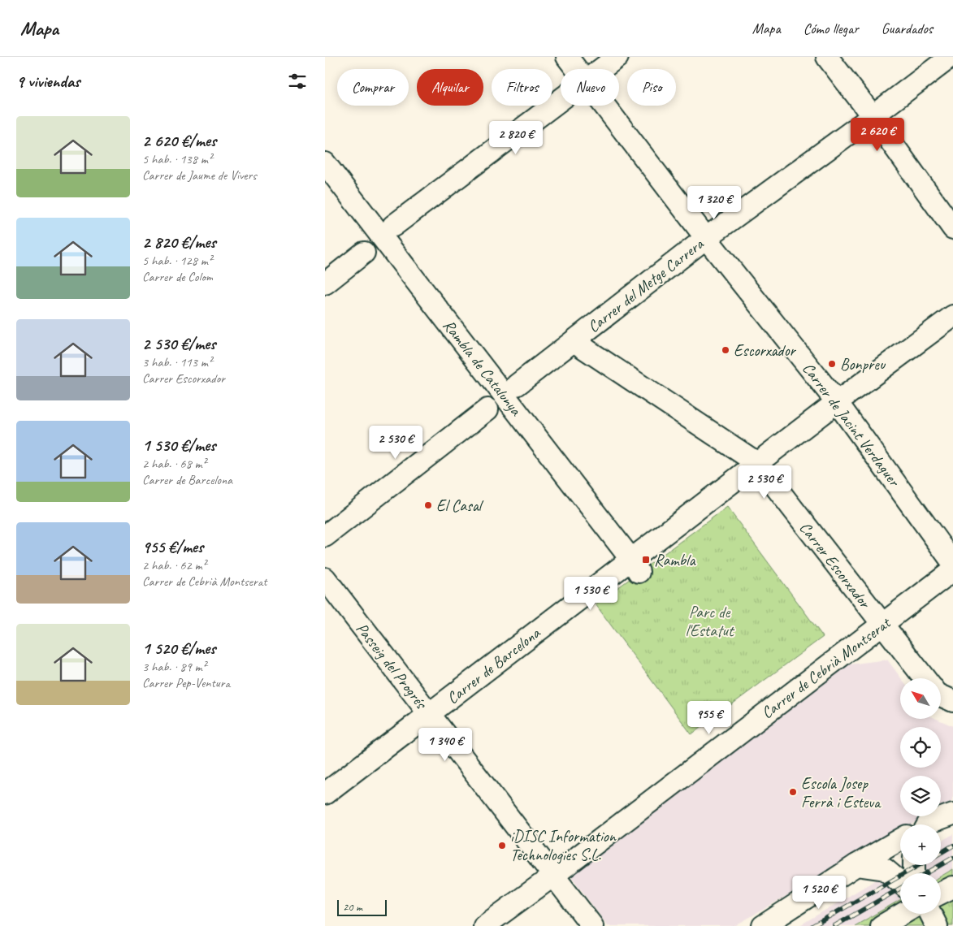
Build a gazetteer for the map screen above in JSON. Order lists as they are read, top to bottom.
{
  "streets": {
    "street": [
      "Carrer del Metge Carrera",
      "Rambla de Catalunya",
      "Carrer de Jacint Verdaguer",
      "Carrer Escorxador",
      "Passeig del Progrés",
      "Carrer de Barcelona",
      "Carrer de Cebrià Montserat"
    ]
  },
  "crossings": [
    ["Carrer del Metge Carrera", "Carrer de Jacint Verdaguer"],
    ["Carrer del Metge Carrera", "Carrer Escorxador"],
    ["Rambla de Catalunya", "Carrer de Barcelona"],
    ["Carrer de Jacint Verdaguer", "Carrer de Barcelona"],
    ["Carrer Escorxador", "Carrer de Barcelona"],
    ["Carrer Escorxador", "Carrer de Cebrià Montserat"],
    ["Passeig del Progrés", "Carrer de Barcelona"],
    ["Passeig del Progrés", "Carrer de Cebrià Montserat"]
  ],
  "parks": ["Parc de l'Estatut"],
  "places": {
    "other": [
      "Escorxador",
      "Bonpreu",
      "El Casal",
      "Escola Josep Ferrà i Esteva",
      "iDISC Information Technologies S.L."
    ],
    "transit": ["Rambla"]
  },
  "scale_bar": "20 m",
  "north": "top left",
  "page": {
    "header": "Mapa",
    "nav": ["Mapa", "Cómo llegar", "Guardados"],
    "heading": "9 viviendas",
    "chip": [
      "Comprar",
      "Alquilar",
      "Filtros",
      "Nuevo",
      "Piso"
    ],
    "list": [
      {
        "name": "2 620 €/mes",
        "note": "5 hab. · 138 m² · Carrer de Jaume de Vivers"
      },
      {
        "name": "2 820 €/mes",
        "note": "5 hab. · 128 m² · Carrer de Colom"
      },
      {
        "name": "2 530 €/mes",
        "note": "3 hab. · 113 m² · Carrer Escorxador"
      },
      {
        "name": "1 530 €/mes",
        "note": "2 hab. · 68 m² · Carrer de Barcelona"
      },
      {
        "name": "955 €/mes",
        "note": "2 hab. · 62 m² · Carrer de Cebrià Montserat"
      },
      {
        "name": "1 520 €/mes",
        "note": "3 hab. · 89 m² · Carrer Pep-Ventura"
      }
    ],
    "price": [
      "2 620 €",
      "2 820 €",
      "1 320 €",
      "2 530 €",
      "2 530 €",
      "1 530 €",
      "955 €",
      "1 340 €",
      "1 520 €"
    ],
    "map_buttons": ["+", "−"],
    "scale": "20 m"
  }
}
